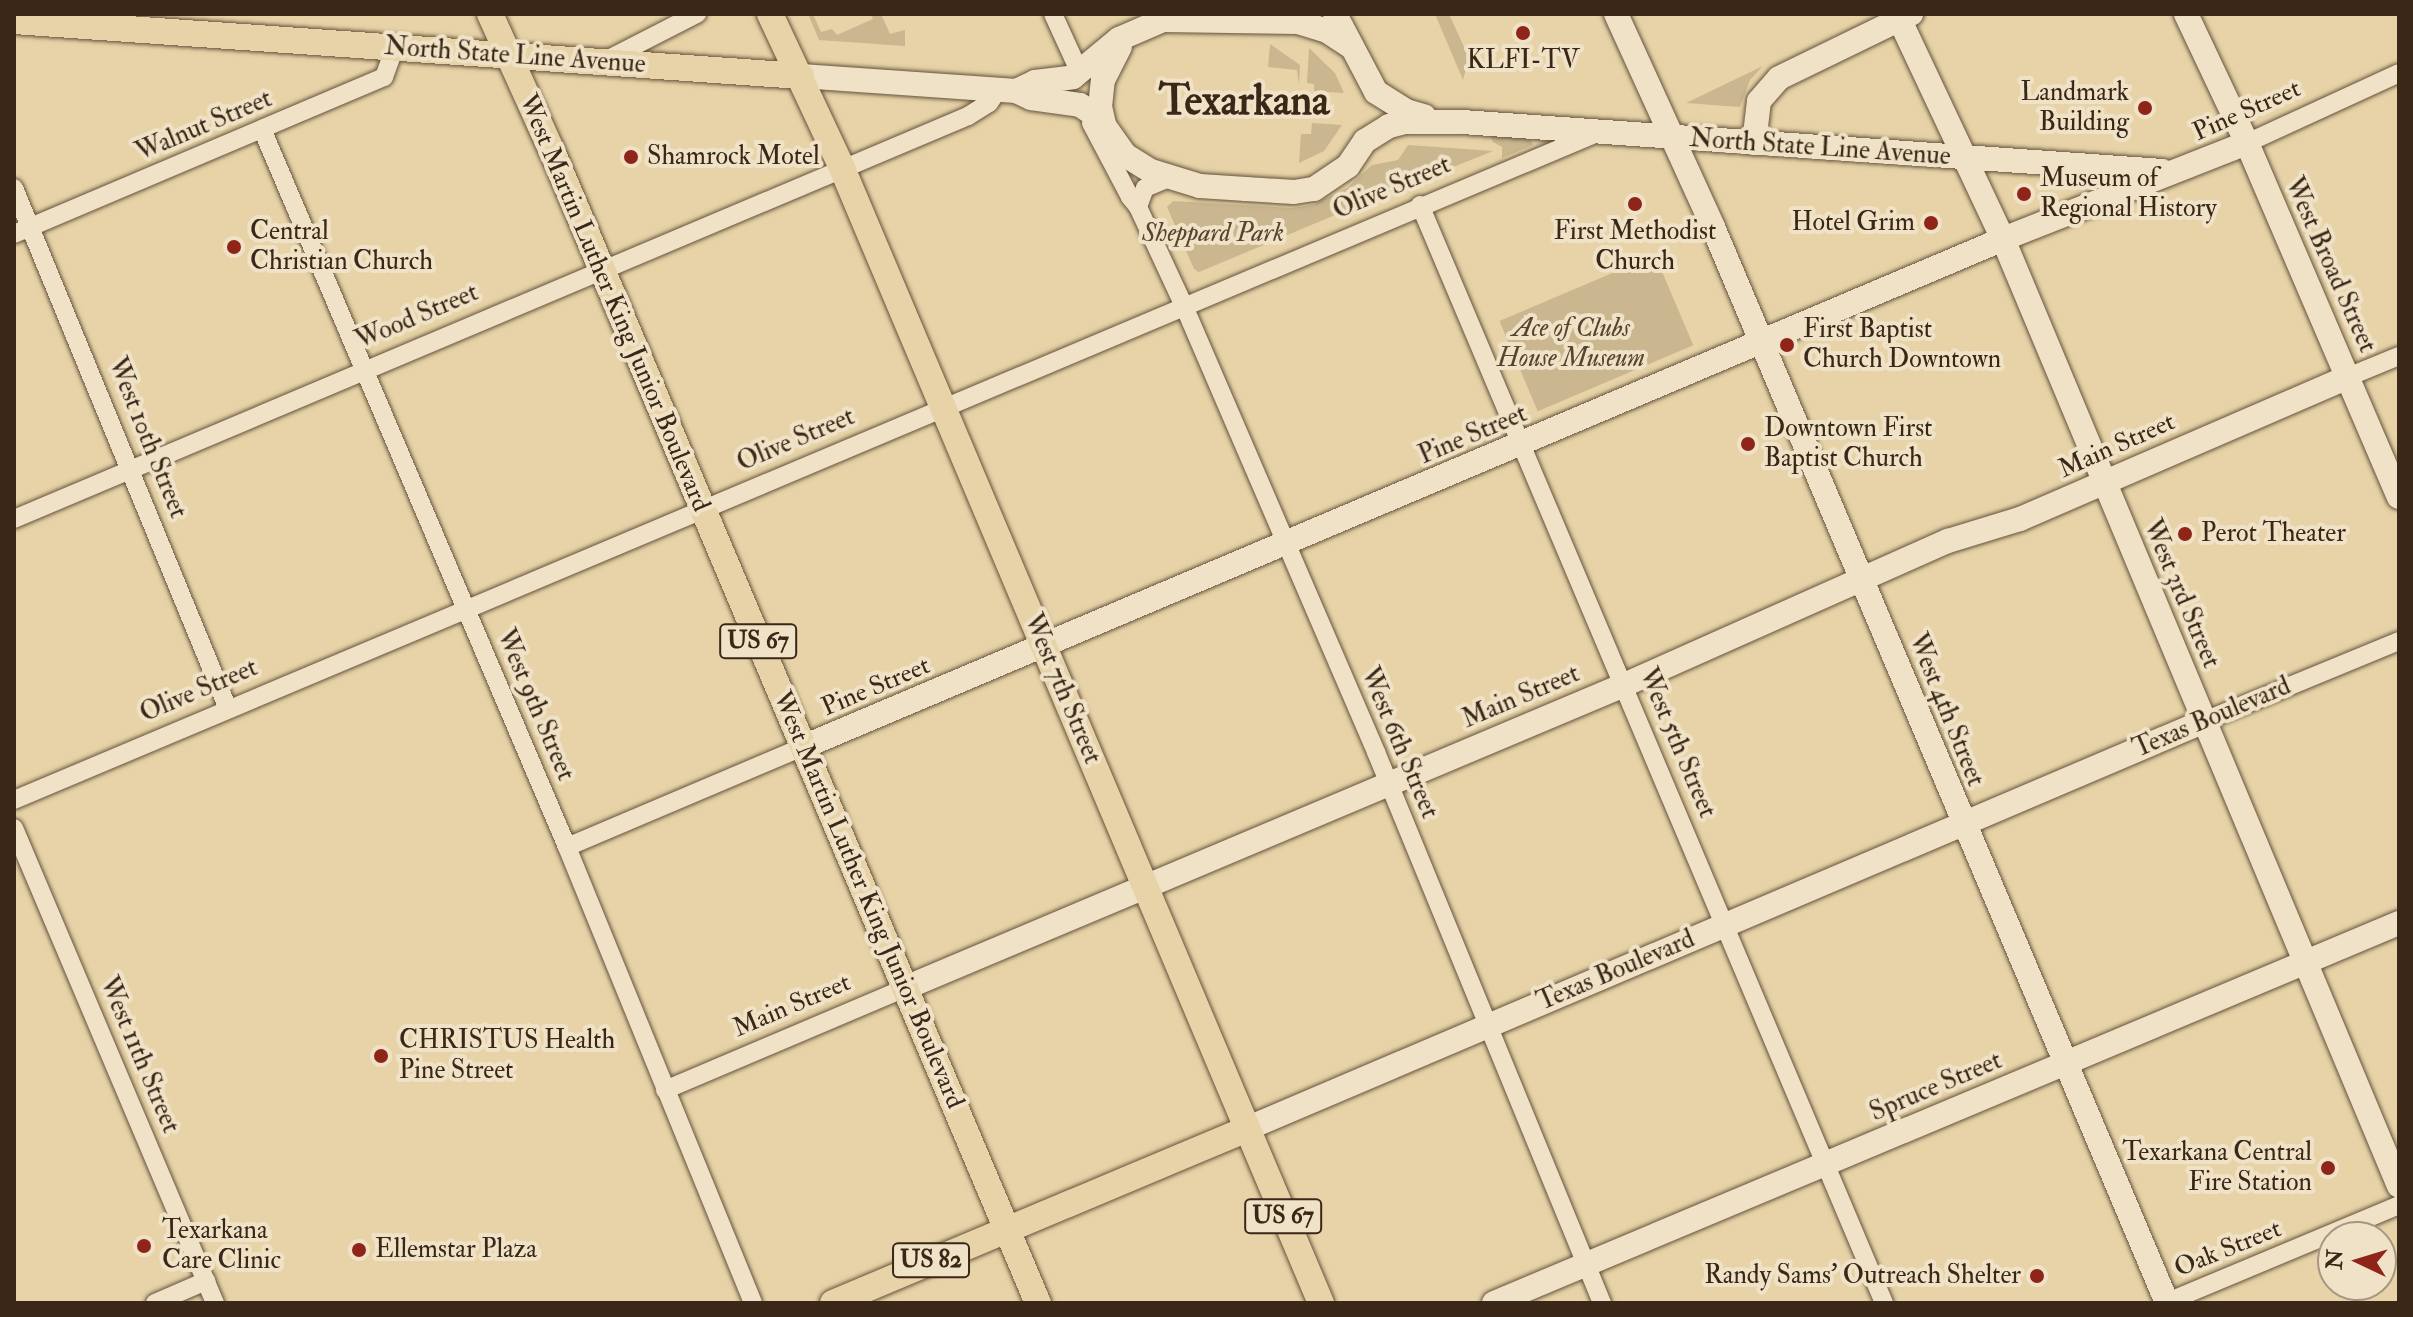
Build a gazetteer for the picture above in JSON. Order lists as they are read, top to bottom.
{
  "streets": {
    "main road": [
      "North State Line Avenue",
      "West Martin Luther King Junior Boulevard",
      "US 67",
      "West 7th Street",
      "Texas Boulevard",
      "US 82"
    ],
    "street": [
      "Pine Street",
      "Walnut Street",
      "Olive Street",
      "West Broad Street",
      "Wood Street",
      "West 10th Street",
      "Main Street",
      "West 3rd Street",
      "West 9th Street",
      "West 4th Street",
      "West 6th Street",
      "West 5th Street",
      "West 11th Street",
      "Spruce Street",
      "Oak Street"
    ]
  },
  "crossings": [
    ["North State Line Avenue", "Pine Street"],
    ["North State Line Avenue", "Walnut Street"],
    ["North State Line Avenue", "Olive Street"],
    ["North State Line Avenue", "West Martin Luther King Junior Boulevard"],
    ["North State Line Avenue", "Wood Street"],
    ["North State Line Avenue", "West 3rd Street"],
    ["North State Line Avenue", "US 67"],
    ["North State Line Avenue", "West 7th Street"],
    ["North State Line Avenue", "West 4th Street"],
    ["North State Line Avenue", "West 6th Street"],
    ["Pine Street", "West Broad Street"],
    ["Pine Street", "West Martin Luther King Junior Boulevard"],
    ["Pine Street", "West 3rd Street"],
    ["Pine Street", "West 7th Street"],
    ["Pine Street", "West 9th Street"],
    ["Pine Street", "West 4th Street"],
    ["Pine Street", "West 6th Street"],
    ["Pine Street", "West 5th Street"],
    ["Walnut Street", "West 10th Street"],
    ["Walnut Street", "West 9th Street"],
    ["Olive Street", "West Martin Luther King Junior Boulevard"],
    ["Olive Street", "West 10th Street"],
    ["Olive Street", "West 7th Street"],
    ["Olive Street", "West 9th Street"],
    ["Olive Street", "West 6th Street"],
    ["Olive Street", "West 5th Street"],
    ["West Broad Street", "Main Street"],
    ["West Martin Luther King Junior Boulevard", "Wood Street"],
    ["West Martin Luther King Junior Boulevard", "Main Street"],
    ["West Martin Luther King Junior Boulevard", "US 67"],
    ["West Martin Luther King Junior Boulevard", "Texas Boulevard"],
    ["Wood Street", "West 10th Street"],
    ["Wood Street", "West 7th Street"],
    ["Wood Street", "West 9th Street"],
    ["Main Street", "West 3rd Street"],
    ["Main Street", "West 7th Street"],
    ["Main Street", "West 9th Street"],
    ["Main Street", "West 4th Street"],
    ["Main Street", "West 6th Street"],
    ["Main Street", "West 5th Street"],
    ["West 3rd Street", "Texas Boulevard"],
    ["West 3rd Street", "Spruce Street"],
    ["US 67", "West 7th Street"],
    ["West 7th Street", "Texas Boulevard"],
    ["West 4th Street", "Texas Boulevard"],
    ["West 4th Street", "Spruce Street"],
    ["West 4th Street", "Oak Street"],
    ["Texas Boulevard", "West 6th Street"],
    ["Texas Boulevard", "West 5th Street"],
    ["West 6th Street", "Spruce Street"],
    ["West 5th Street", "Spruce Street"]
  ],
  "districts": ["Texarkana"],
  "parks": ["Sheppard Park", "Ace of Clubs House Museum"],
  "places": [
    "KLFI-TV",
    "Landmark Building",
    "Shamrock Motel",
    "Museum of Regional History",
    "First Methodist Church",
    "Hotel Grim",
    "Central Christian Church",
    "First Baptist Church Downtown",
    "Downtown First Baptist Church",
    "Perot Theater",
    "CHRISTUS Health Pine Street",
    "Texarkana Central Fire Station",
    "Texarkana Care Clinic",
    "Ellemstar Plaza",
    "Randy Sams' Outreach Shelter"
  ],
  "north": "left"
}
